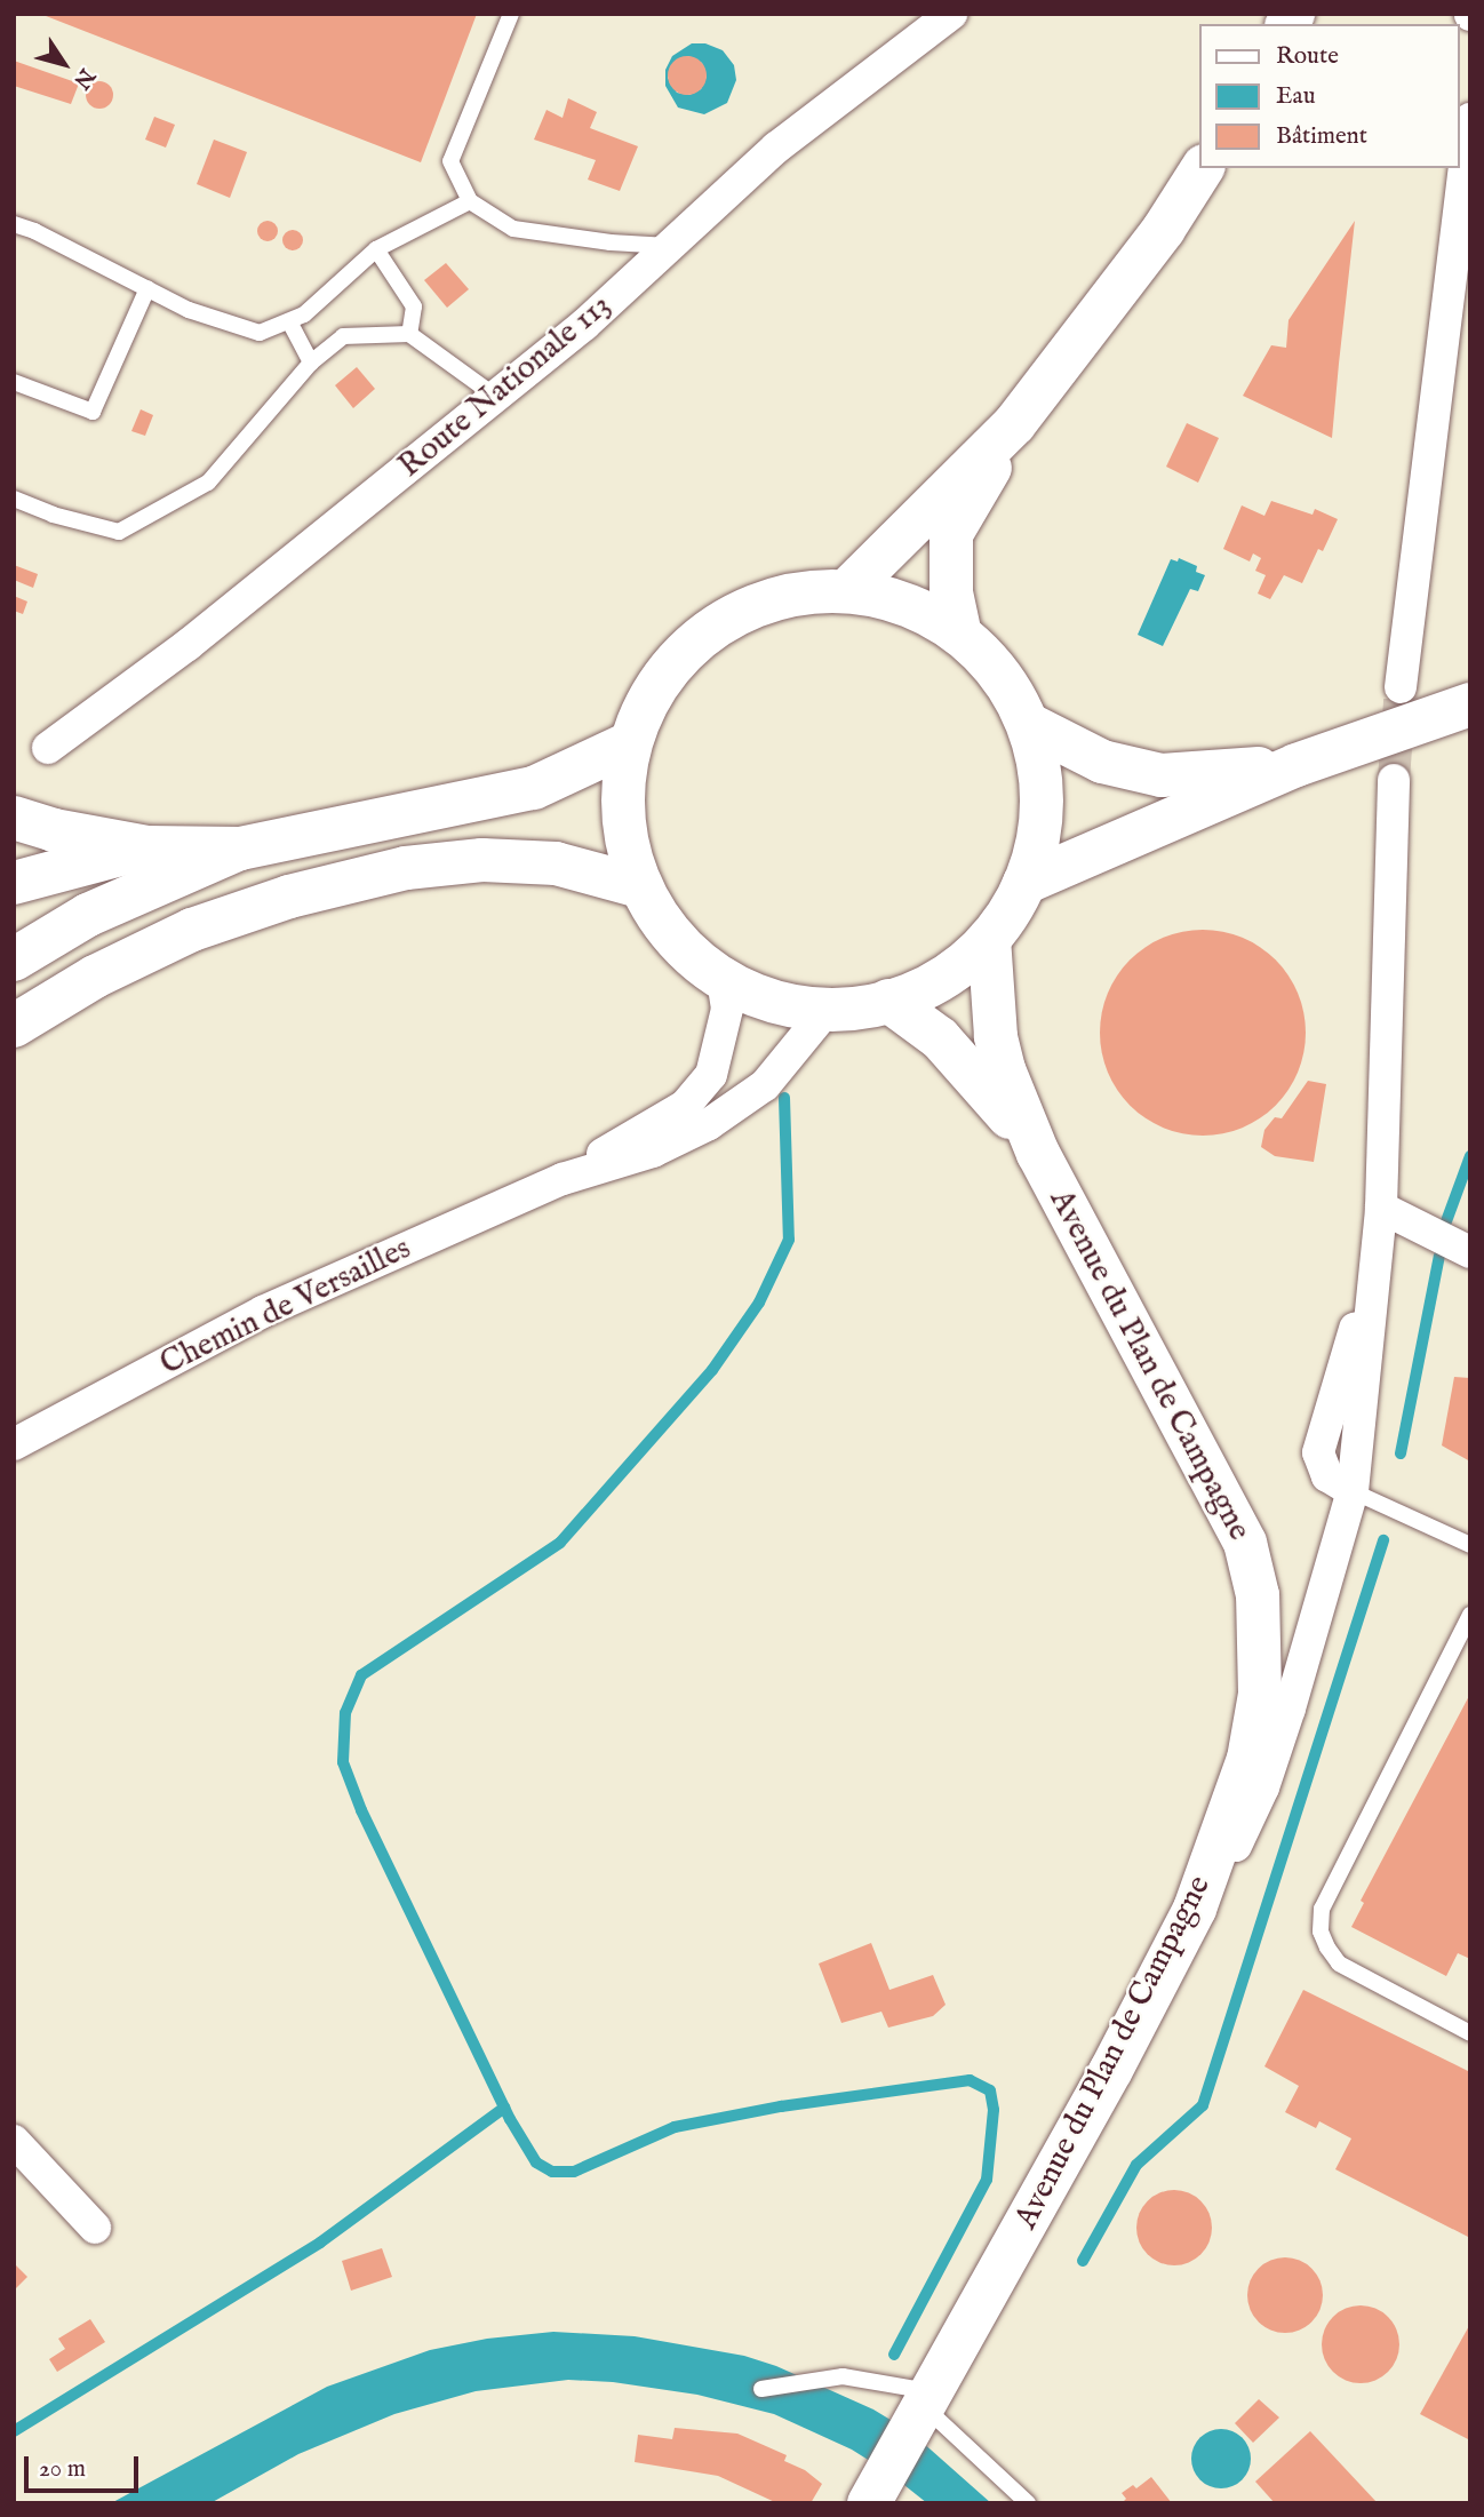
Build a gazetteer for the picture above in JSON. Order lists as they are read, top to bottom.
{
  "streets": {
    "main road": ["Avenue du Plan de Campagne"],
    "street": ["Route Nationale 113", "Chemin de Versailles"]
  },
  "legend": ["Route", "Eau", "Bâtiment"],
  "scale_bar": "20 m",
  "north": "bottom right"
}
